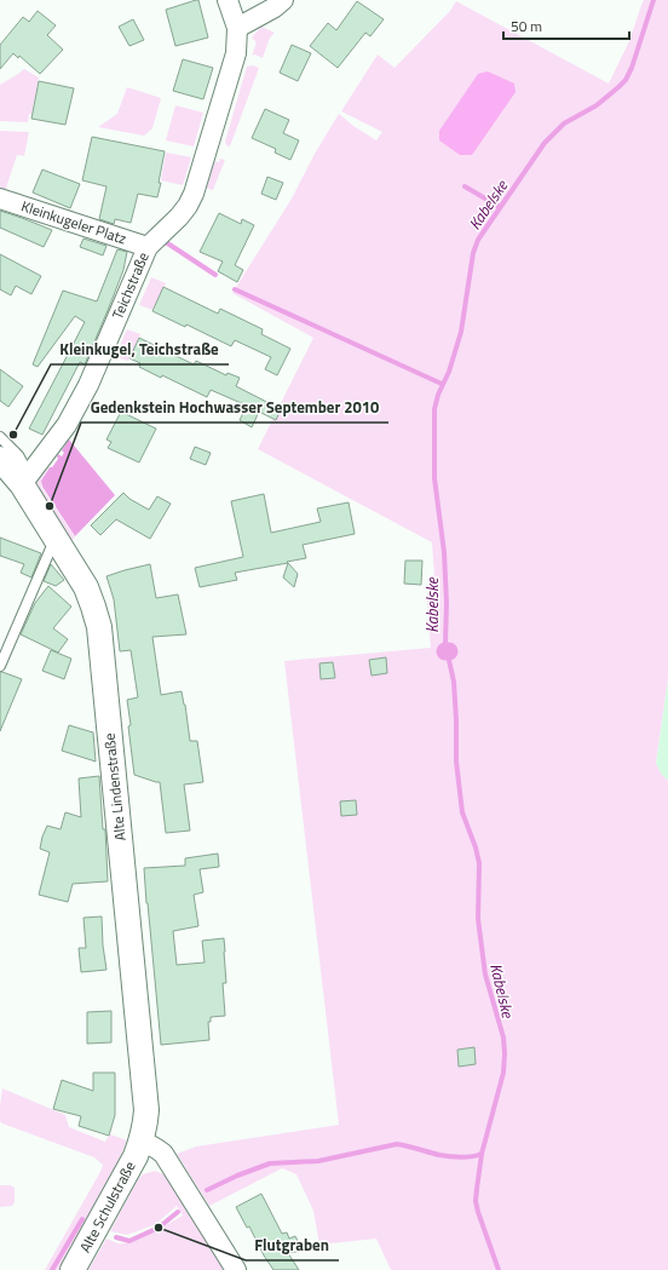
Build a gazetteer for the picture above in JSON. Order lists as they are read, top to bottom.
{
  "streets": {
    "street": [
      "Kleinkugeler Platz",
      "Teichstraße",
      "Alte Lindenstraße",
      "Alte Schulstraße"
    ]
  },
  "crossings": [
    ["Kleinkugeler Platz", "Teichstraße"],
    ["Teichstraße", "Alte Lindenstraße"],
    ["Alte Lindenstraße", "Alte Schulstraße"]
  ],
  "water": ["Kabelske"],
  "places": ["Kleinkugel, Teichstraße", "Gedenkstein Hochwasser September 2010", "Flutgraben"],
  "scale_bar": "50 m"
}
